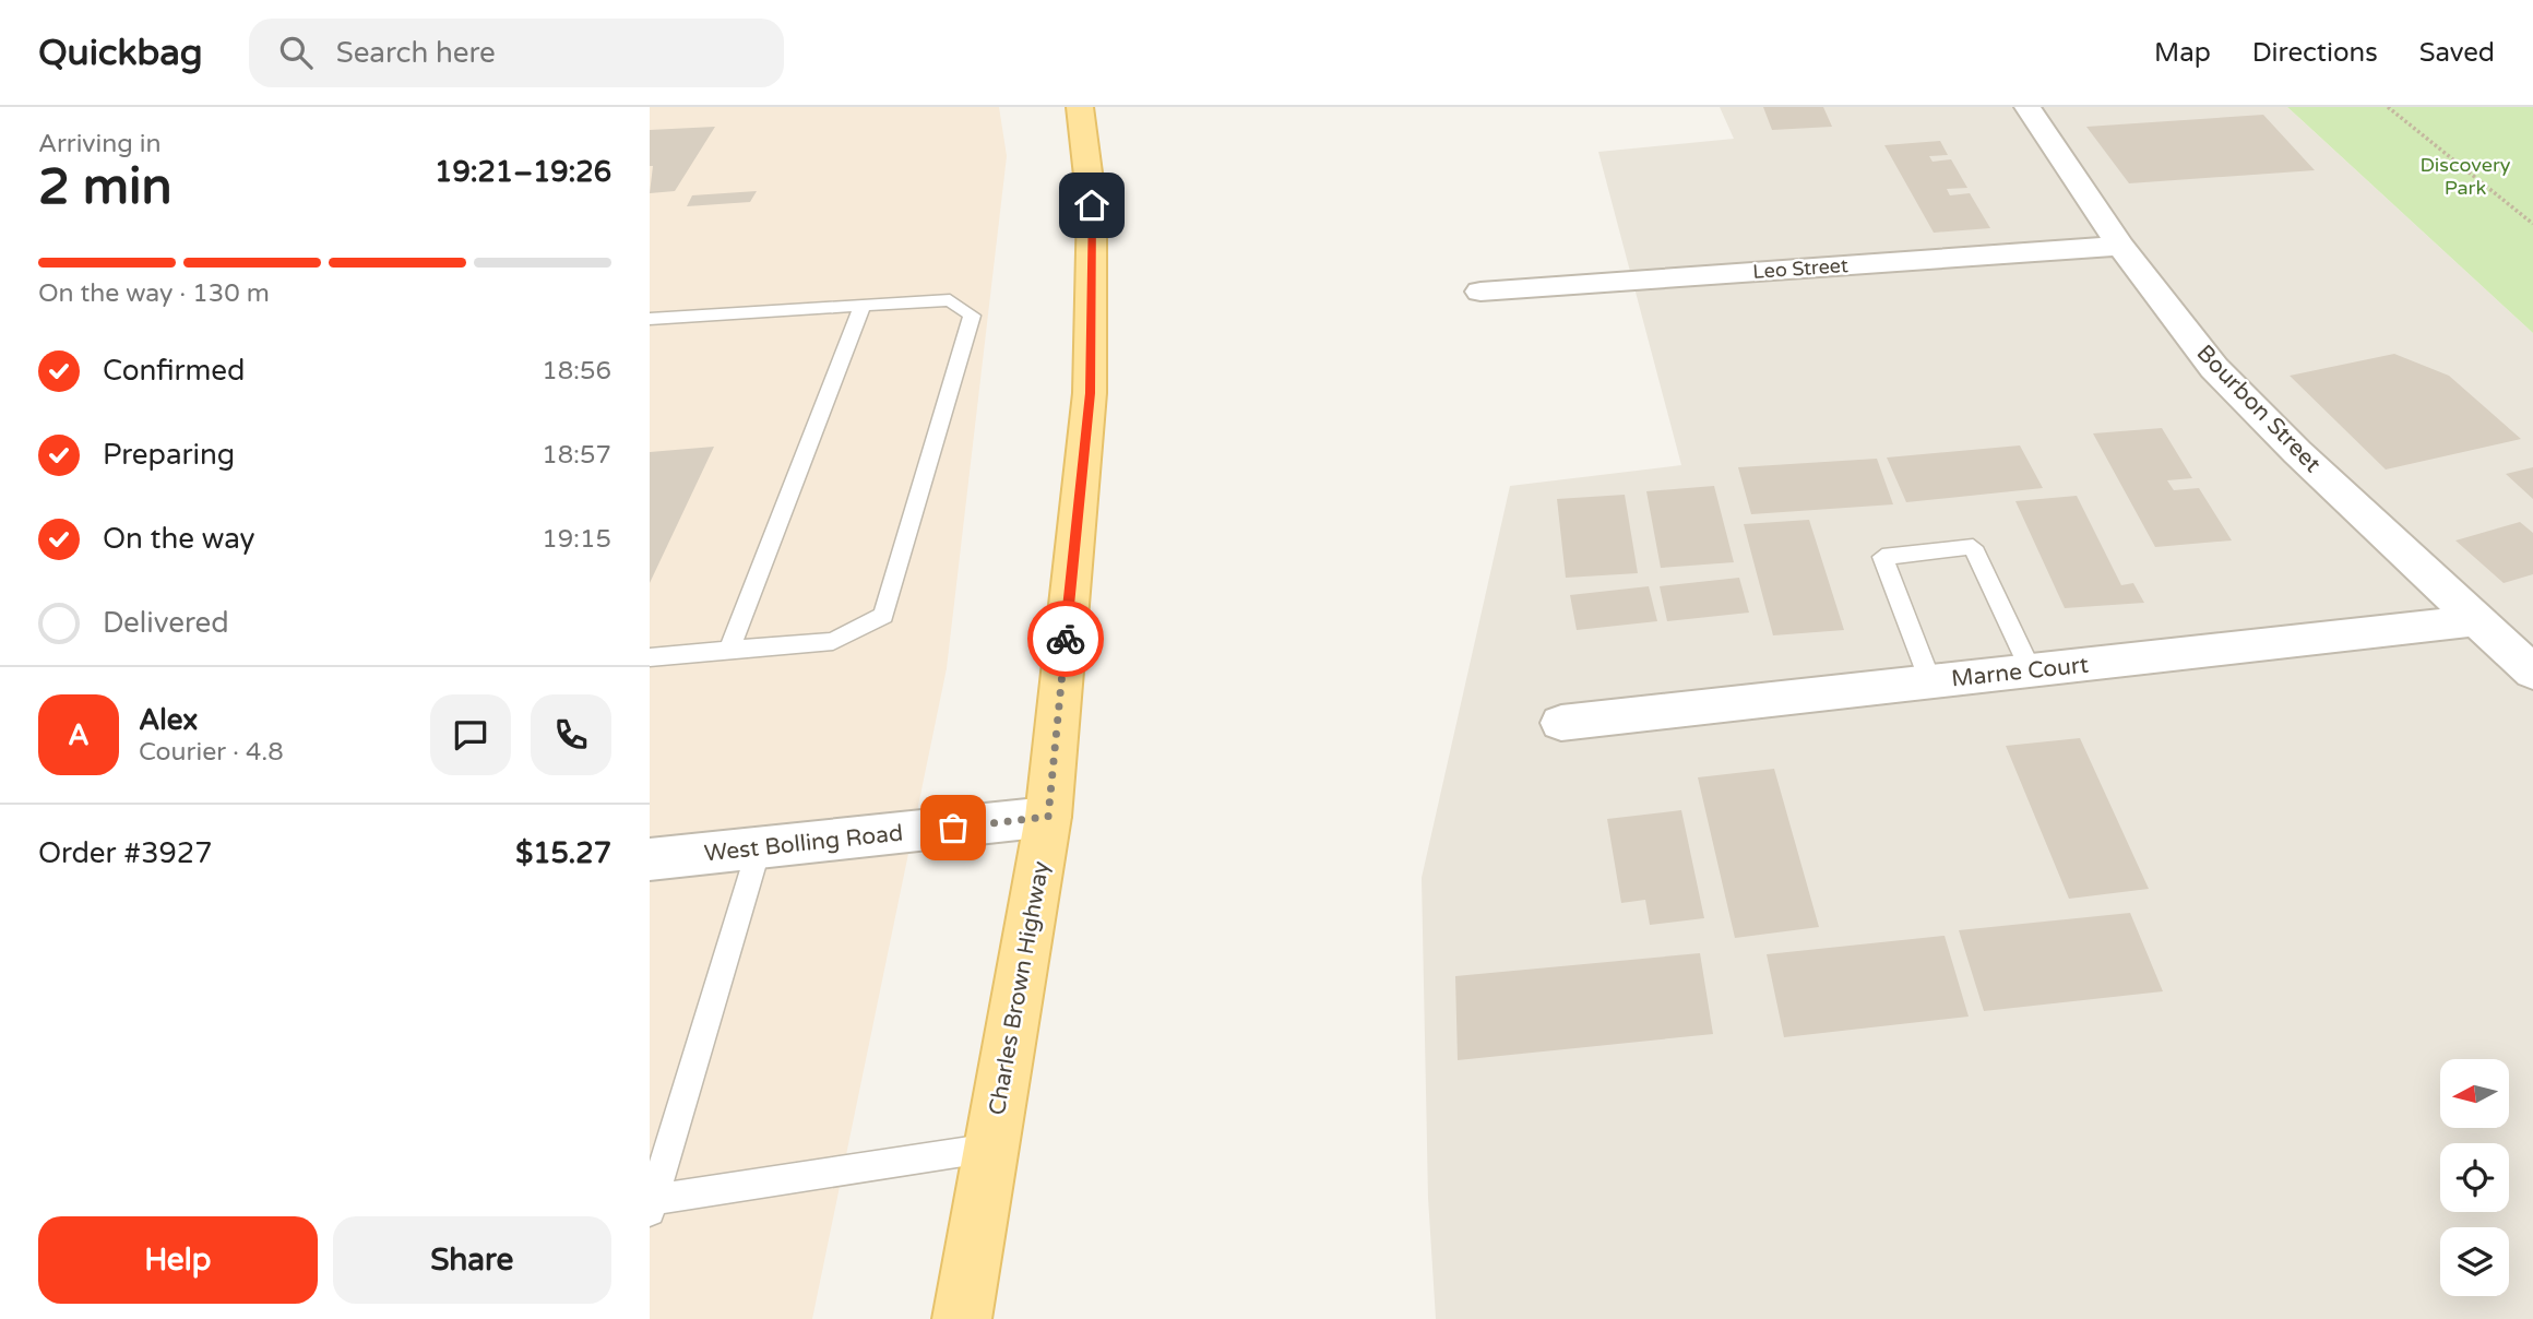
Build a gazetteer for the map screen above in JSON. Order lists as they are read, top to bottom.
{
  "streets": {
    "main road": ["Charles Brown Highway"],
    "street": [
      "Leo Street",
      "Bourbon Street",
      "Marne Court",
      "West Bolling Road"
    ]
  },
  "crossings": [
    ["Leo Street", "Bourbon Street"],
    ["Bourbon Street", "Marne Court"],
    ["West Bolling Road", "Charles Brown Highway"]
  ],
  "parks": ["Discovery Park"],
  "north": "left",
  "page": {
    "header": "Quickbag",
    "search": "Search here",
    "nav": ["Map", "Directions", "Saved"],
    "heading": ["2 min", "Arriving in", "19:21–19:26"],
    "panel": [
      "Alex",
      "Courier · 4.8",
      "Order #3927",
      "$15.27"
    ],
    "bar": "On the way · 130 m",
    "list": [
      ["Confirmed", "18:56"],
      ["Preparing", "18:57"],
      ["On the way", "19:15"],
      "Delivered"
    ],
    "round": "A",
    "buttons": ["Help", "Share"]
  }
}
